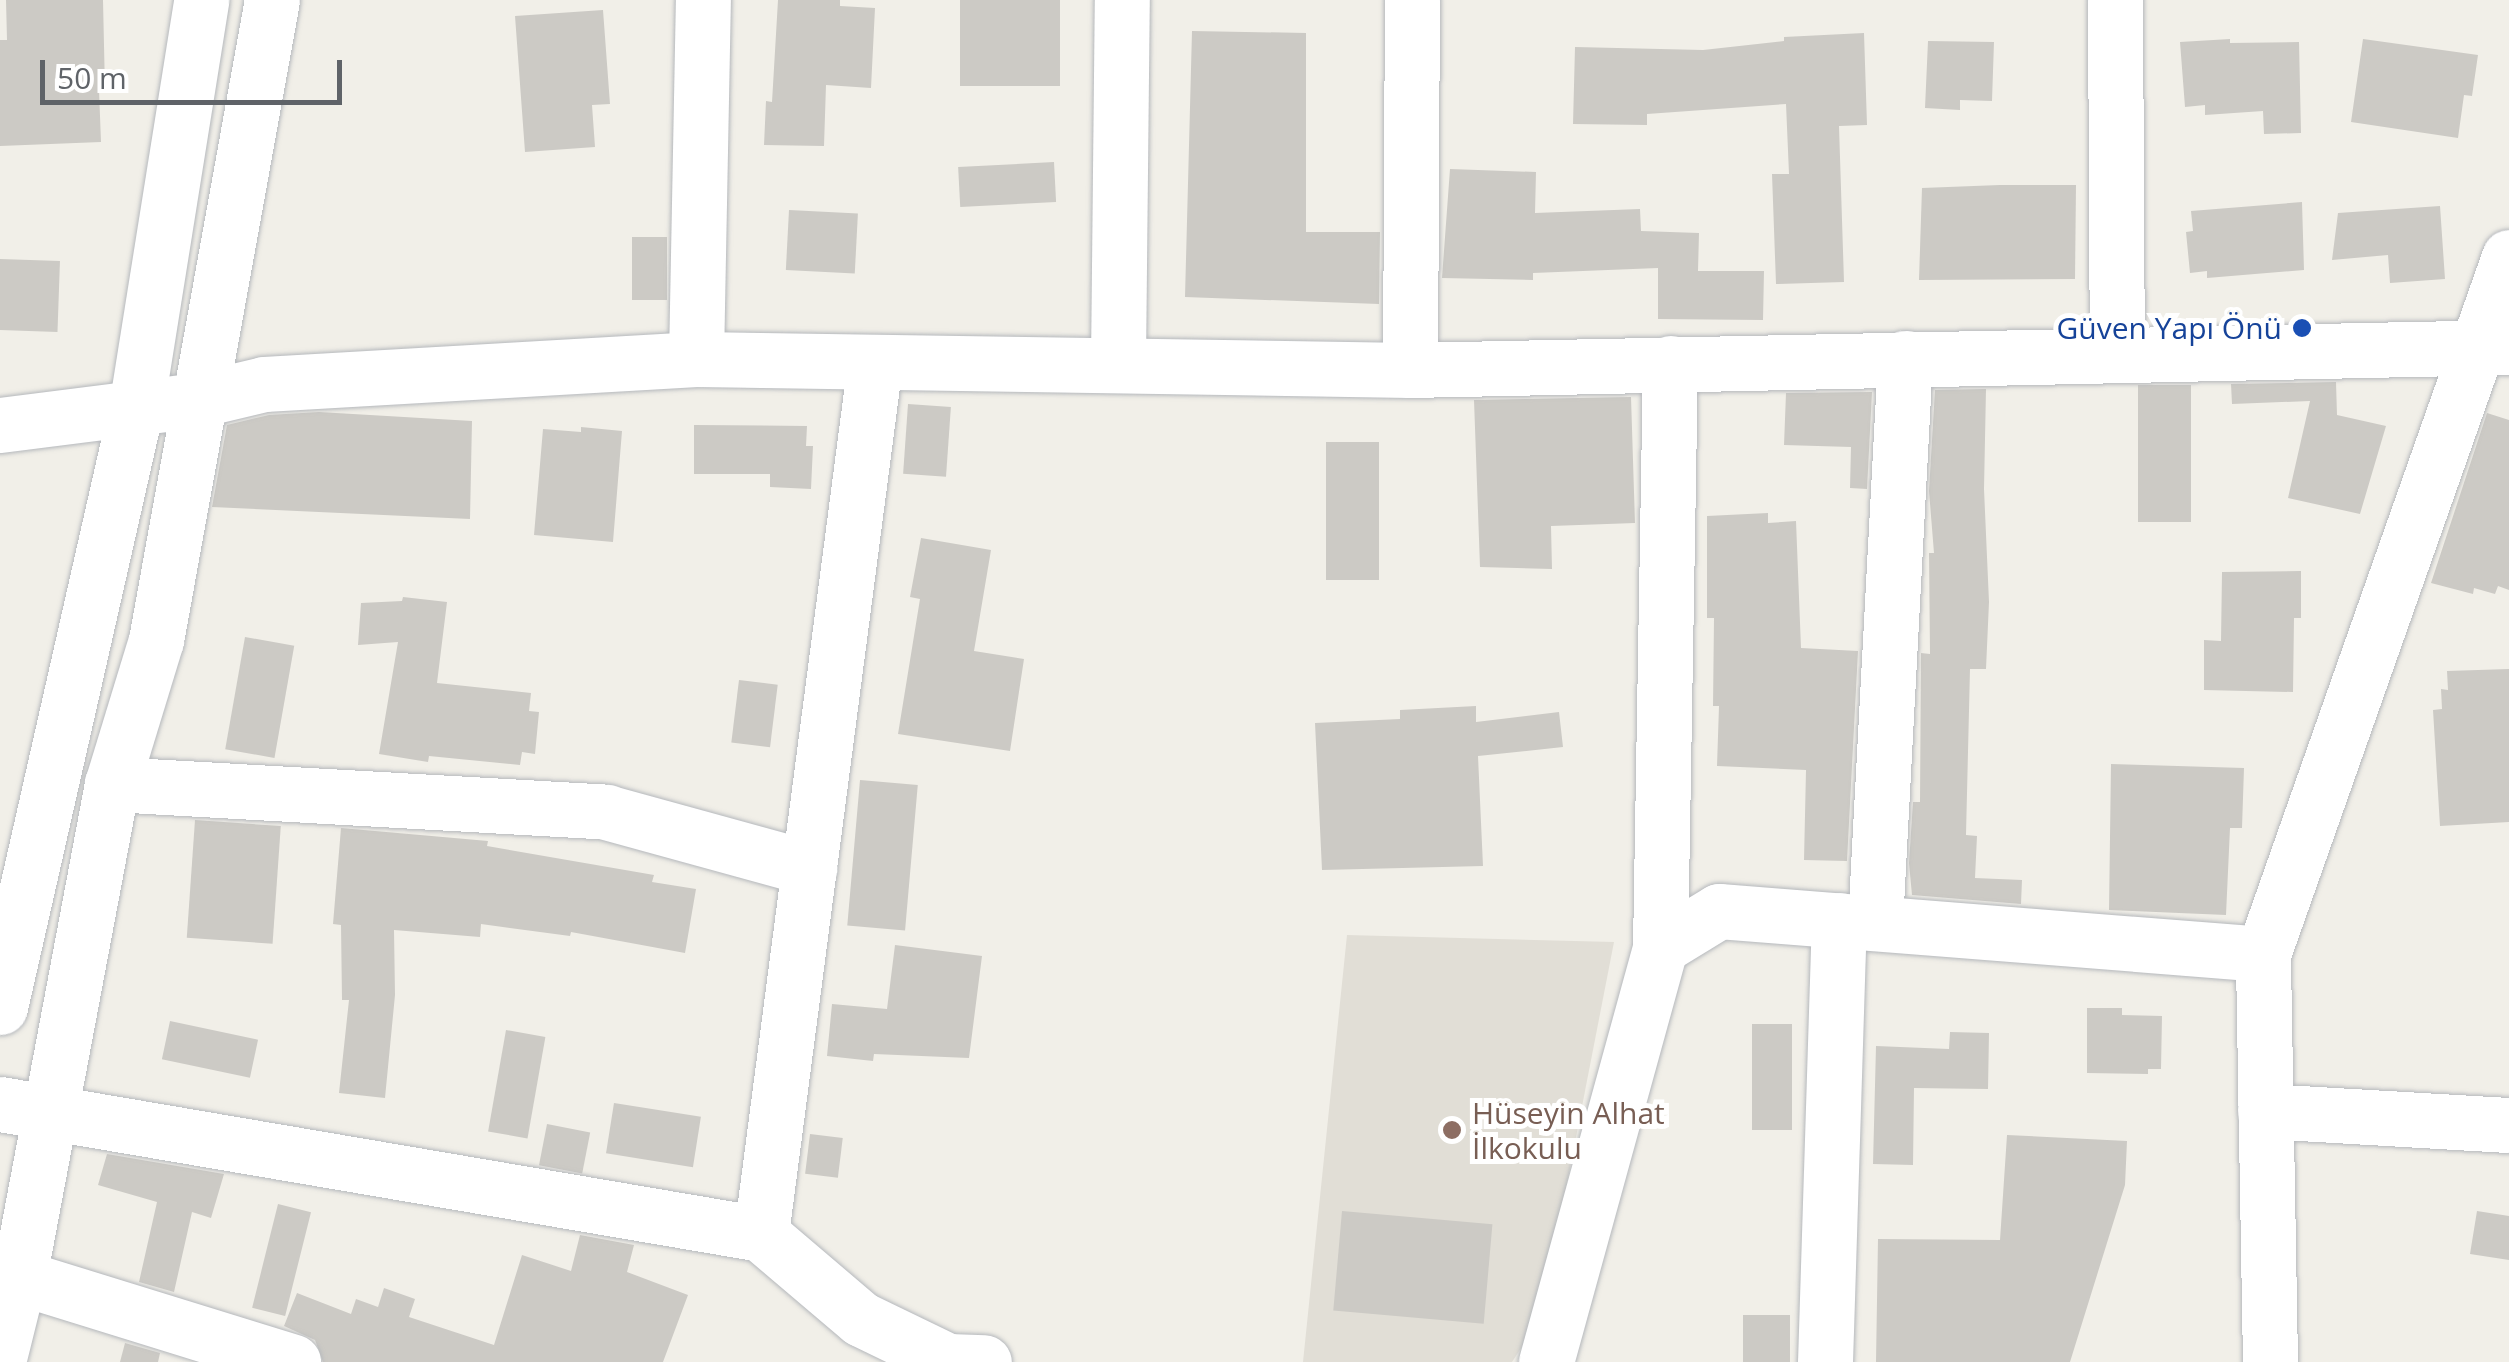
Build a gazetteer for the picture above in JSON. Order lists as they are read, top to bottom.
{
  "places": ["Güven Yapı Önü", "Hüseyin Alhat İlkokulu"],
  "scale_bar": "50 m"
}
